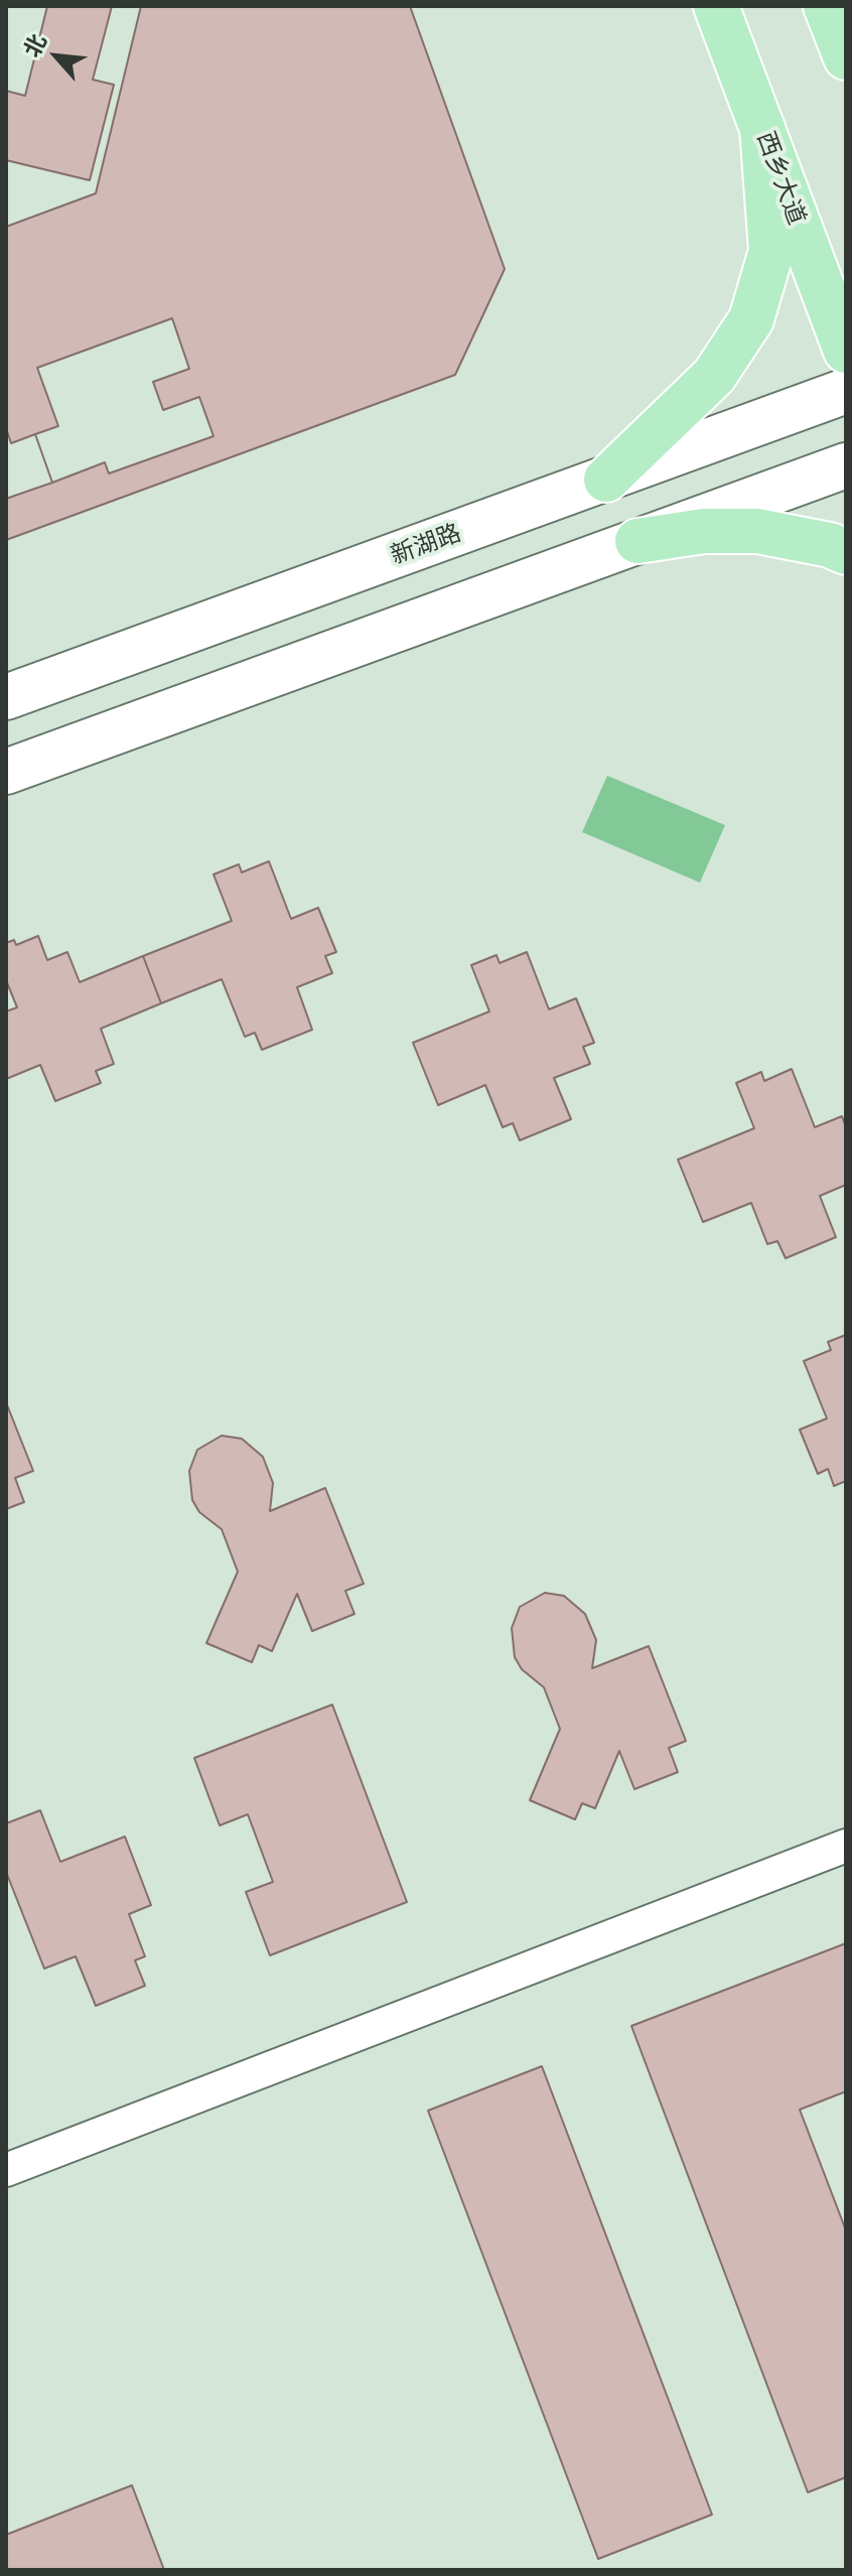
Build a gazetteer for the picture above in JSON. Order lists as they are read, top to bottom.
{
  "streets": {
    "main road": ["西乡大道", "新湖路"]
  },
  "north": "top left"
}
